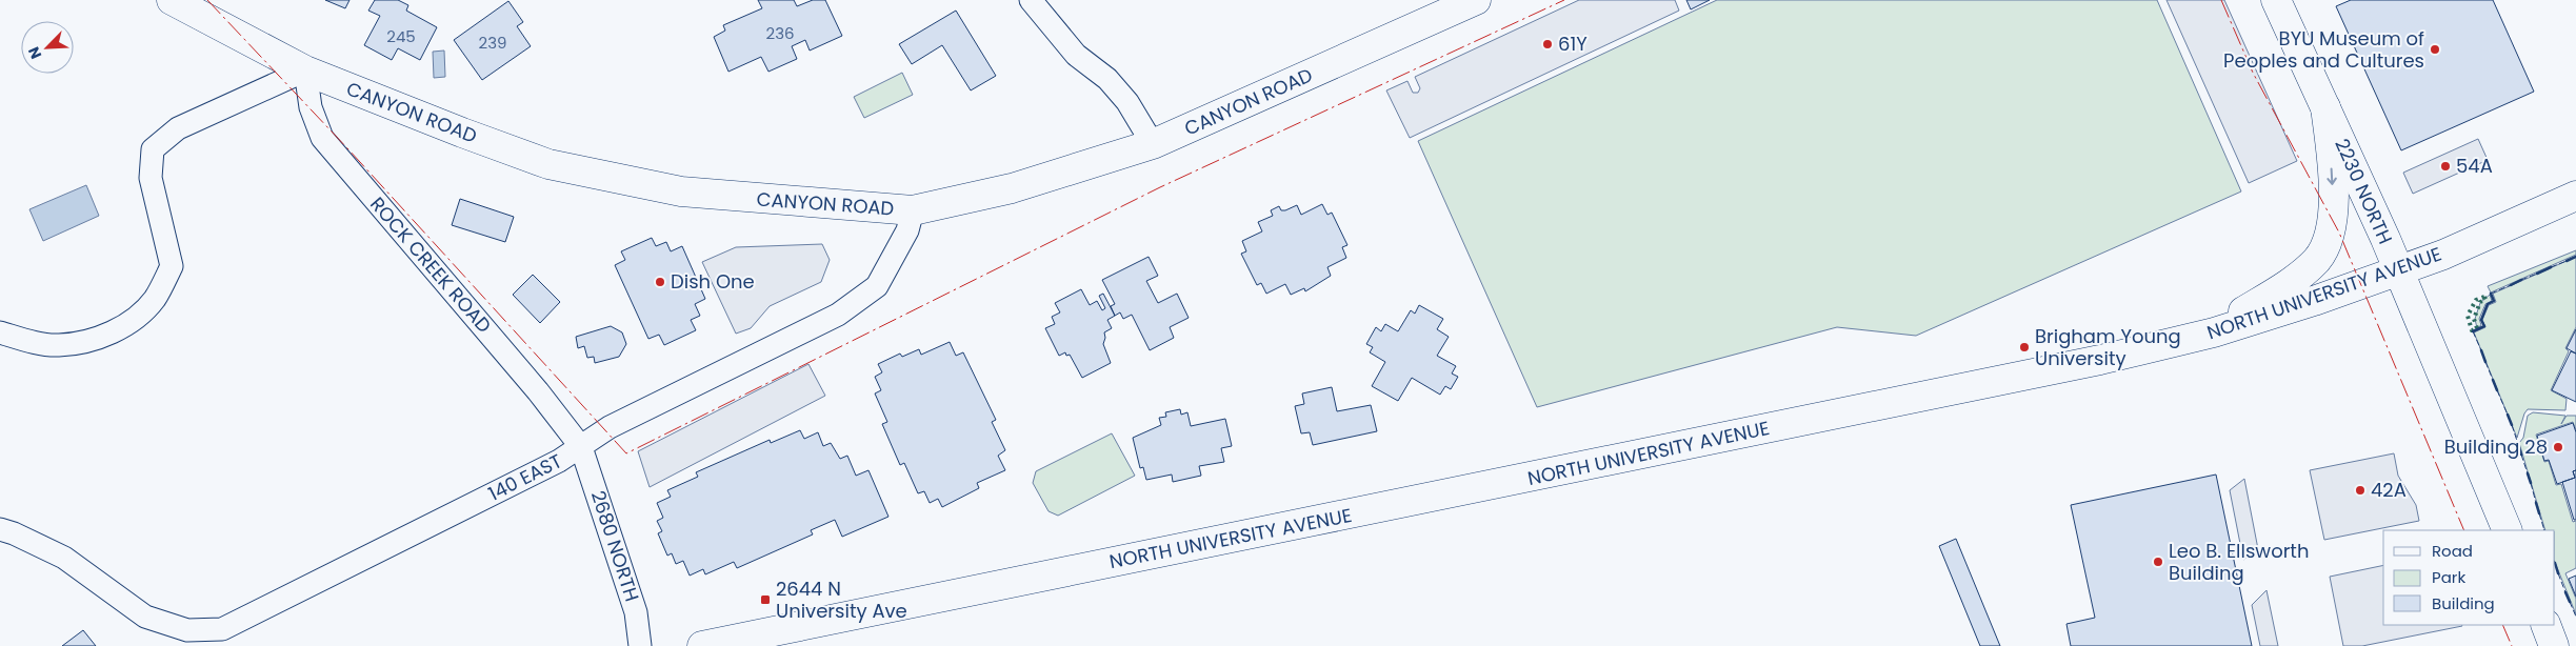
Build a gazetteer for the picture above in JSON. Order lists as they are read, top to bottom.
{
  "streets": {
    "main road": ["CANYON ROAD", "2230 NORTH", "NORTH UNIVERSITY AVENUE"],
    "street": ["ROCK CREEK ROAD", "140 EAST", "2680 NORTH"]
  },
  "crossings": [
    ["CANYON ROAD", "ROCK CREEK ROAD"],
    ["CANYON ROAD", "140 EAST"],
    ["2230 NORTH", "NORTH UNIVERSITY AVENUE"],
    ["ROCK CREEK ROAD", "140 EAST"],
    ["ROCK CREEK ROAD", "2680 NORTH"],
    ["140 EAST", "2680 NORTH"]
  ],
  "places": {
    "other": [
      "61Y",
      "BYU Museum of Peoples and Cultures",
      "54A",
      "Dish One",
      "Brigham Young University",
      "Building 28",
      "42A",
      "Leo B. Ellsworth Building"
    ],
    "transit": ["2644 N University Ave"]
  },
  "house_numbers": ["236", "245", "239"],
  "legend": ["Road", "Park", "Building"],
  "north": "bottom left"
}
